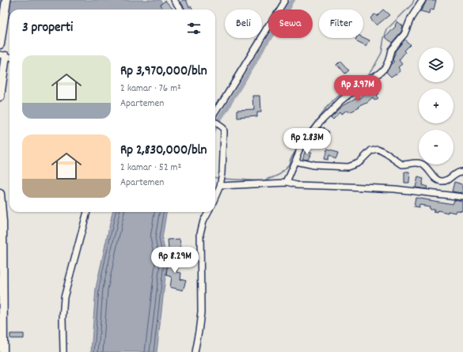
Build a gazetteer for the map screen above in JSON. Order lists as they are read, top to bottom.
{
  "page": {
    "chip": ["Beli", "Sewa", "Filter"],
    "heading": "3 properti",
    "map_buttons": ["+", "−"],
    "list": [
      {
        "name": "Rp 3,970,000/bln",
        "note": "2 kamar · 76 m² · Apartemen"
      },
      {
        "name": "Rp 2,830,000/bln",
        "note": "2 kamar · 52 m² · Apartemen"
      }
    ],
    "price": ["Rp 3.97M", "Rp 2.83M", "Rp 8.29M"]
  }
}
